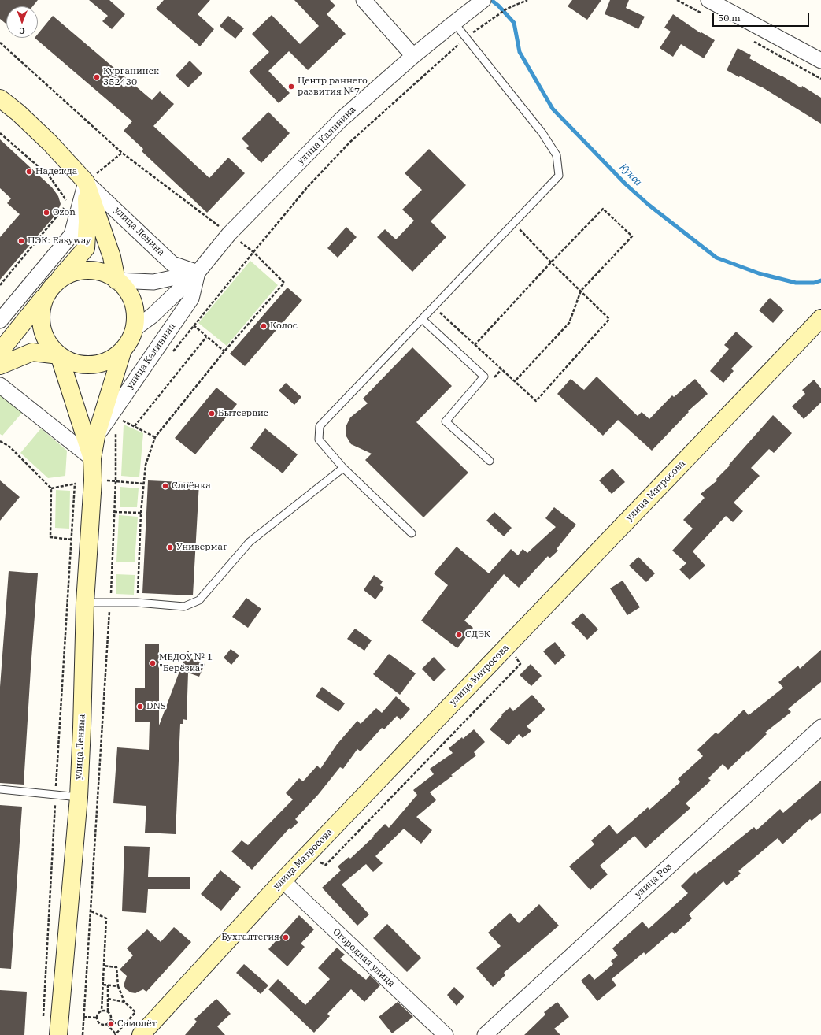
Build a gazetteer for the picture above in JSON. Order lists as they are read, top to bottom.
{
  "streets": {
    "street": [
      "улица Калинина",
      "улица Ленина",
      "улица Матросова",
      "улица Роз",
      "Огородная улица"
    ]
  },
  "crossings": [
    ["улица Калинина", "улица Ленина"],
    ["улица Матросова", "Огородная улица"]
  ],
  "water": ["Кукса"],
  "places": [
    "Курганинск 352430",
    "Центр раннего развития №7",
    "Надежда",
    "Ozon",
    "ПЭК: Easyway",
    "Колос",
    "Бытсервис",
    "Слоёнка",
    "Универмаг",
    "СДЭК",
    "МБДОУ № 1 \"Берёзка\"",
    "DNS",
    "Бухгалтегия",
    "Самолёт"
  ],
  "scale_bar": "50 m",
  "north": "bottom"
}
